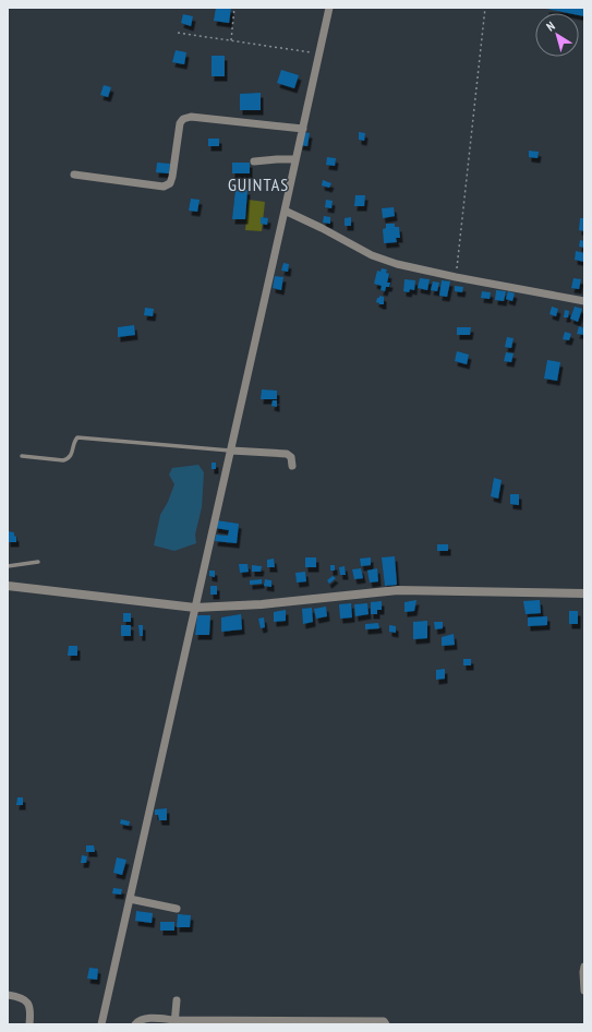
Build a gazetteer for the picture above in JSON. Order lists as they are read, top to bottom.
{
  "districts": ["GUINTAS"],
  "north": "top left"
}
